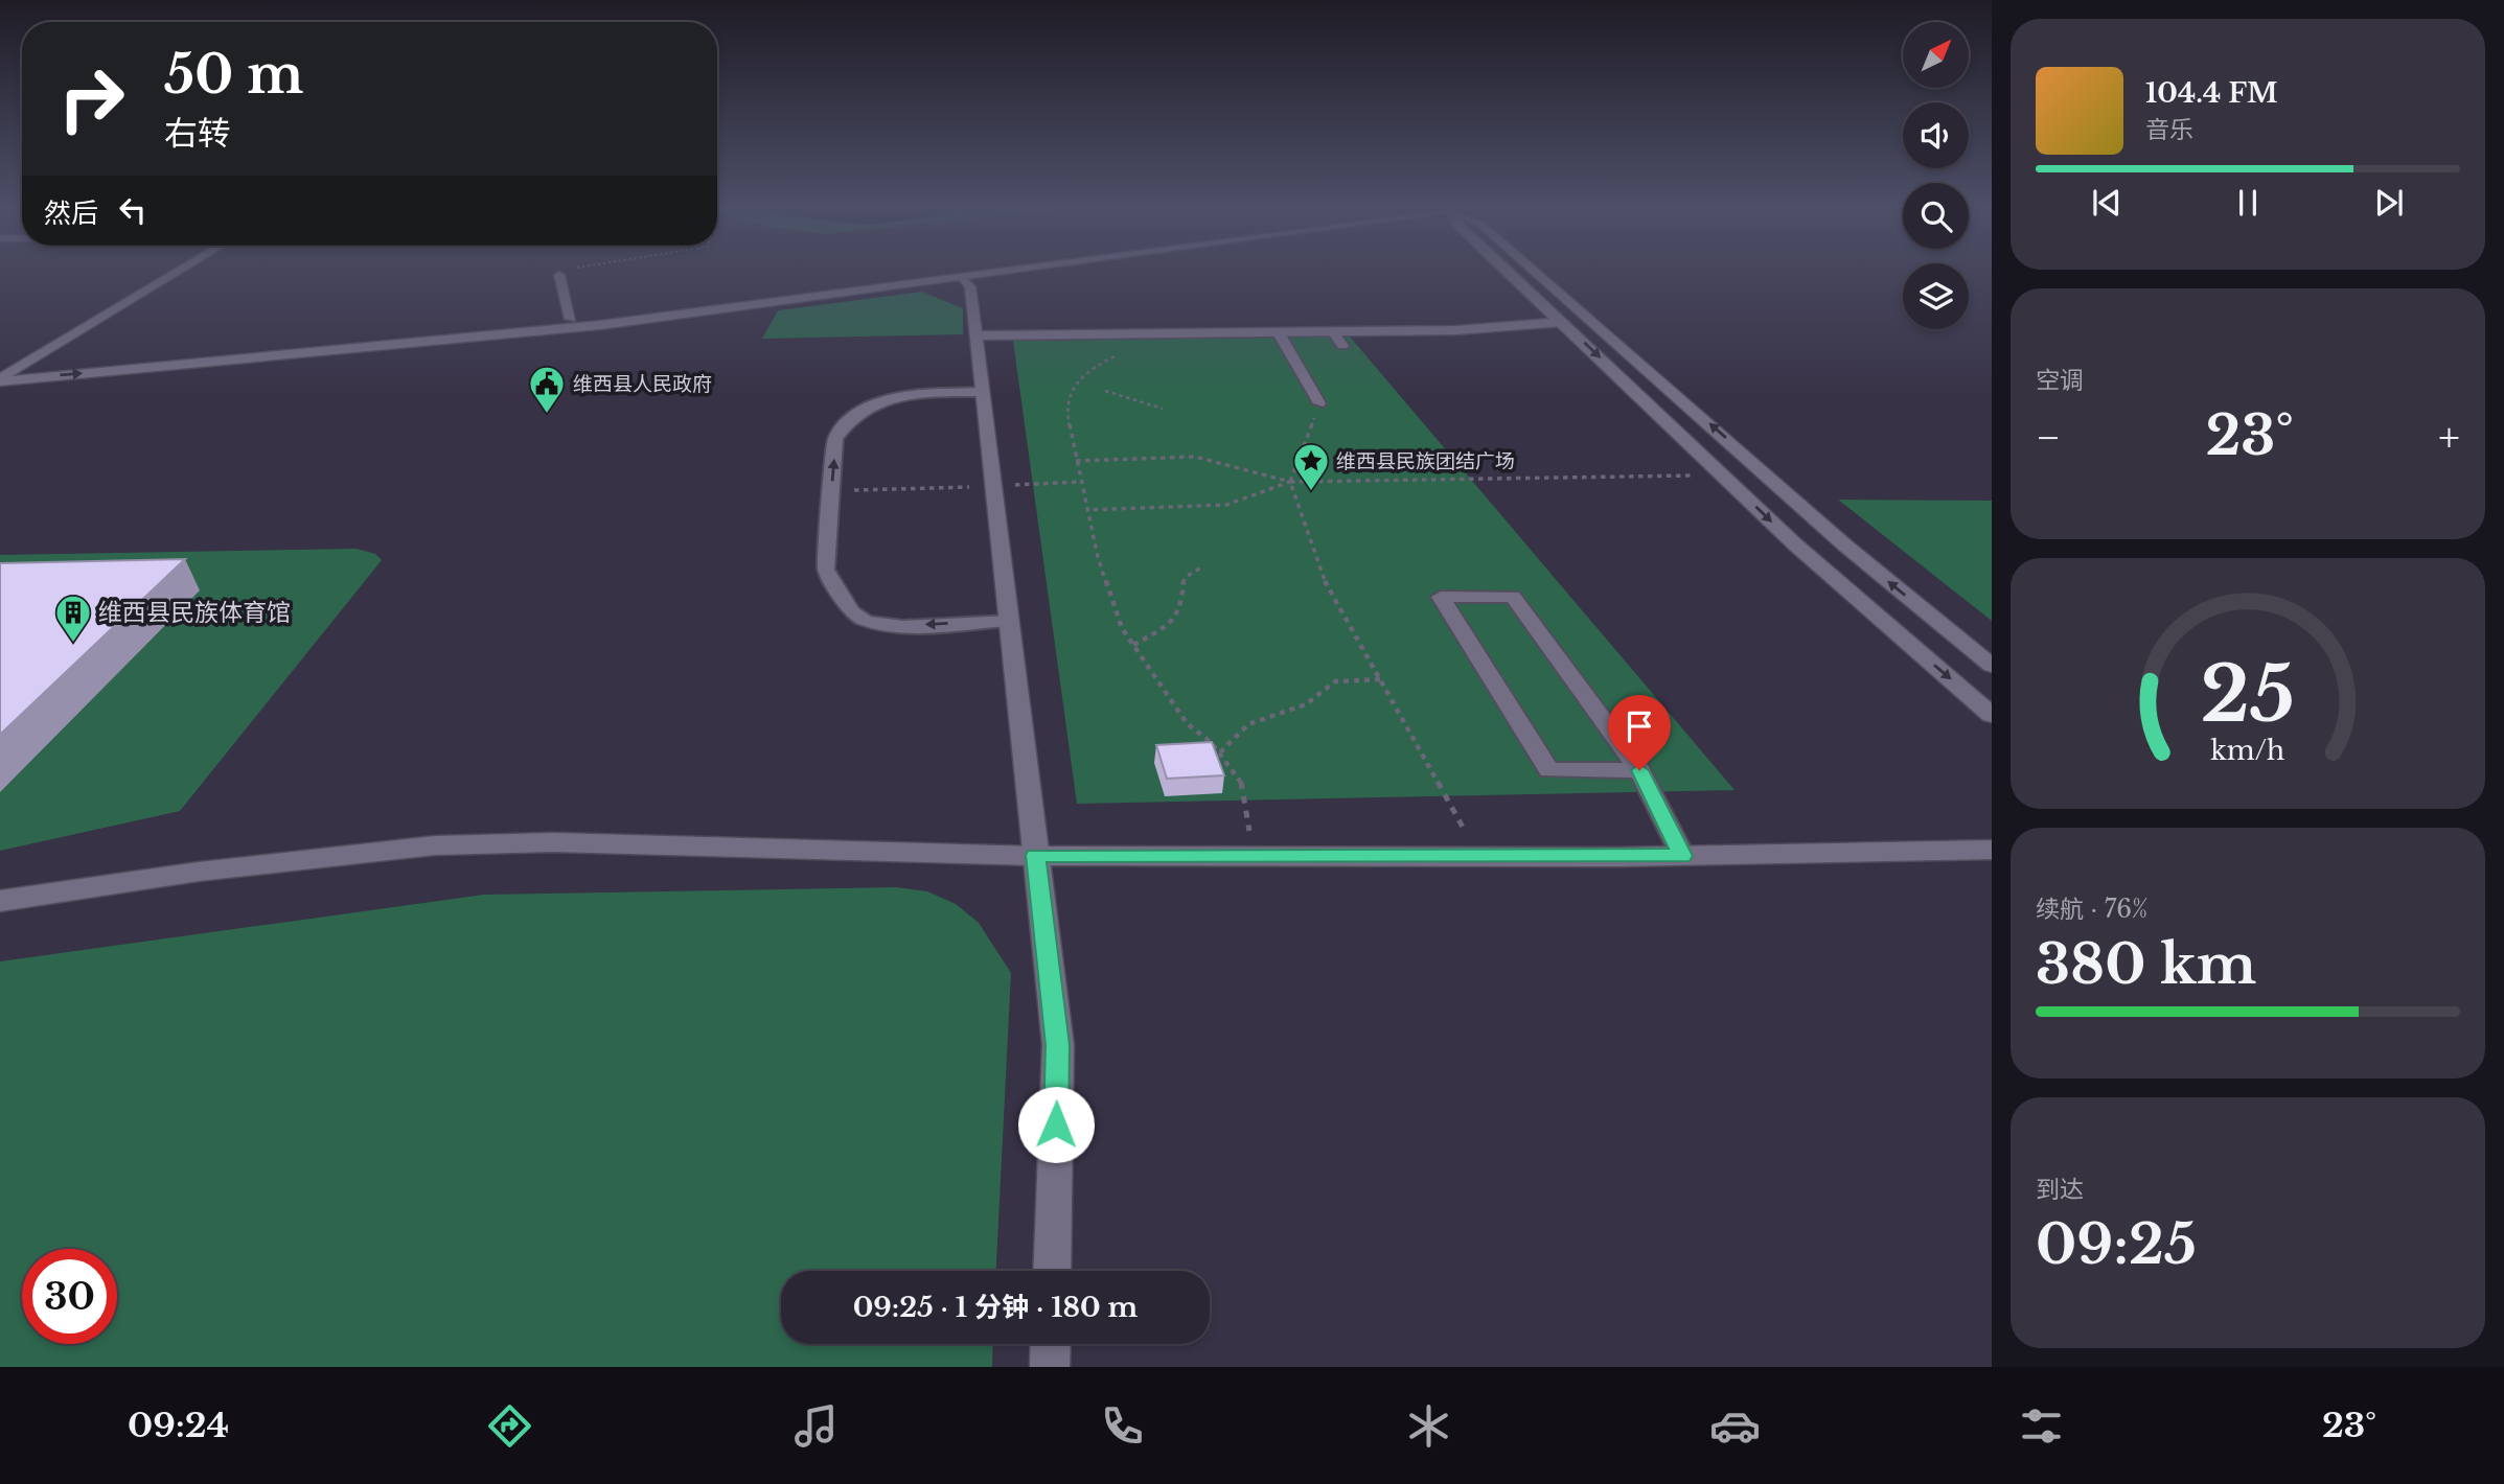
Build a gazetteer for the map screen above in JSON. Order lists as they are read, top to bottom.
{
  "places": {
    "public building": ["维西县人民政府"],
    "place": ["维西县民族团结广场"],
    "building": ["维西县民族体育馆"]
  },
  "north": "top right",
  "page": {
    "turn": ["50 m", "右转"],
    "song": ["104.4 FM", "音乐"],
    "then": "然后",
    "tile": [
      "空调",
      ["续航 · 76%", "380 km"],
      ["到达", "09:25"]
    ],
    "heat": ["−", "23°", "+"],
    "limit": "30",
    "trip": "09:25 · 1 分钟 · 180 m",
    "tabs": ["09:24", "23°"],
    "gauge": ["25", "km/h"]
  }
}
